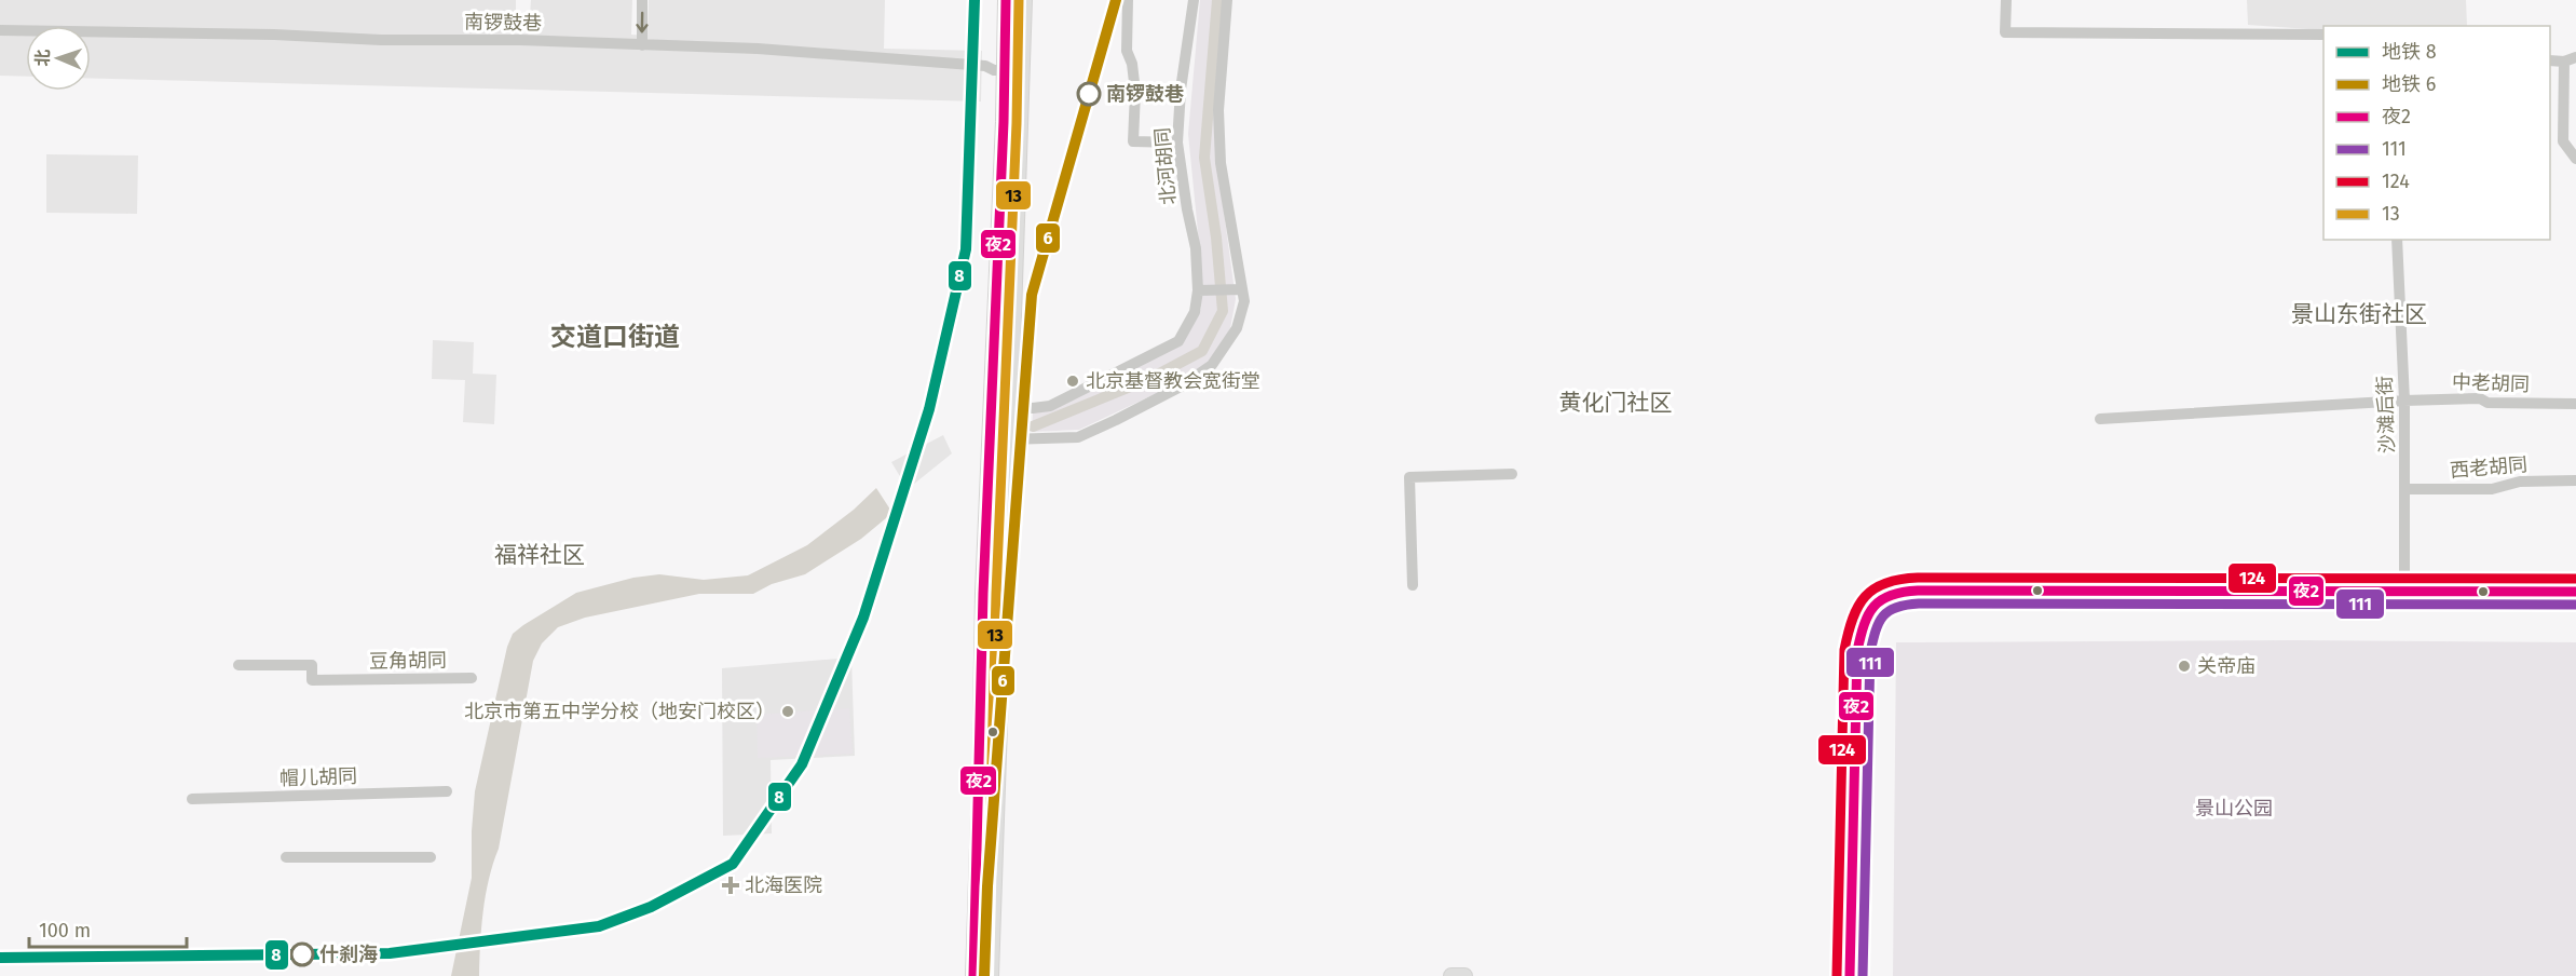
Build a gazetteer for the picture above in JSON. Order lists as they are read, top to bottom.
{
  "streets": {
    "street": [
      "南锣鼓巷",
      "北河胡同",
      "中老胡同",
      "沙滩后街",
      "西老胡同",
      "豆角胡同",
      "帽儿胡同"
    ]
  },
  "crossings": [
    ["中老胡同", "沙滩后街"],
    ["沙滩后街", "西老胡同"]
  ],
  "districts": [
    "景山东街社区",
    "交道口街道",
    "黄化门社区",
    "福祥社区"
  ],
  "parks": ["景山公园"],
  "places": {
    "other": [
      "南锣鼓巷",
      "北京基督教会宽街堂",
      "关帝庙",
      "北京市第五中学分校（地安门校区）",
      "什刹海"
    ],
    "health": ["北海医院"]
  },
  "lines": [
    "metro line 8",
    "metro line 6",
    "transit line 夜2",
    "transit line 13",
    "transit line 124",
    "transit line 111"
  ],
  "legend": [
    "地铁 8",
    "地铁 6",
    "夜2",
    "111",
    "124",
    "13"
  ],
  "scale_bar": "100 m",
  "north": "left"
}
